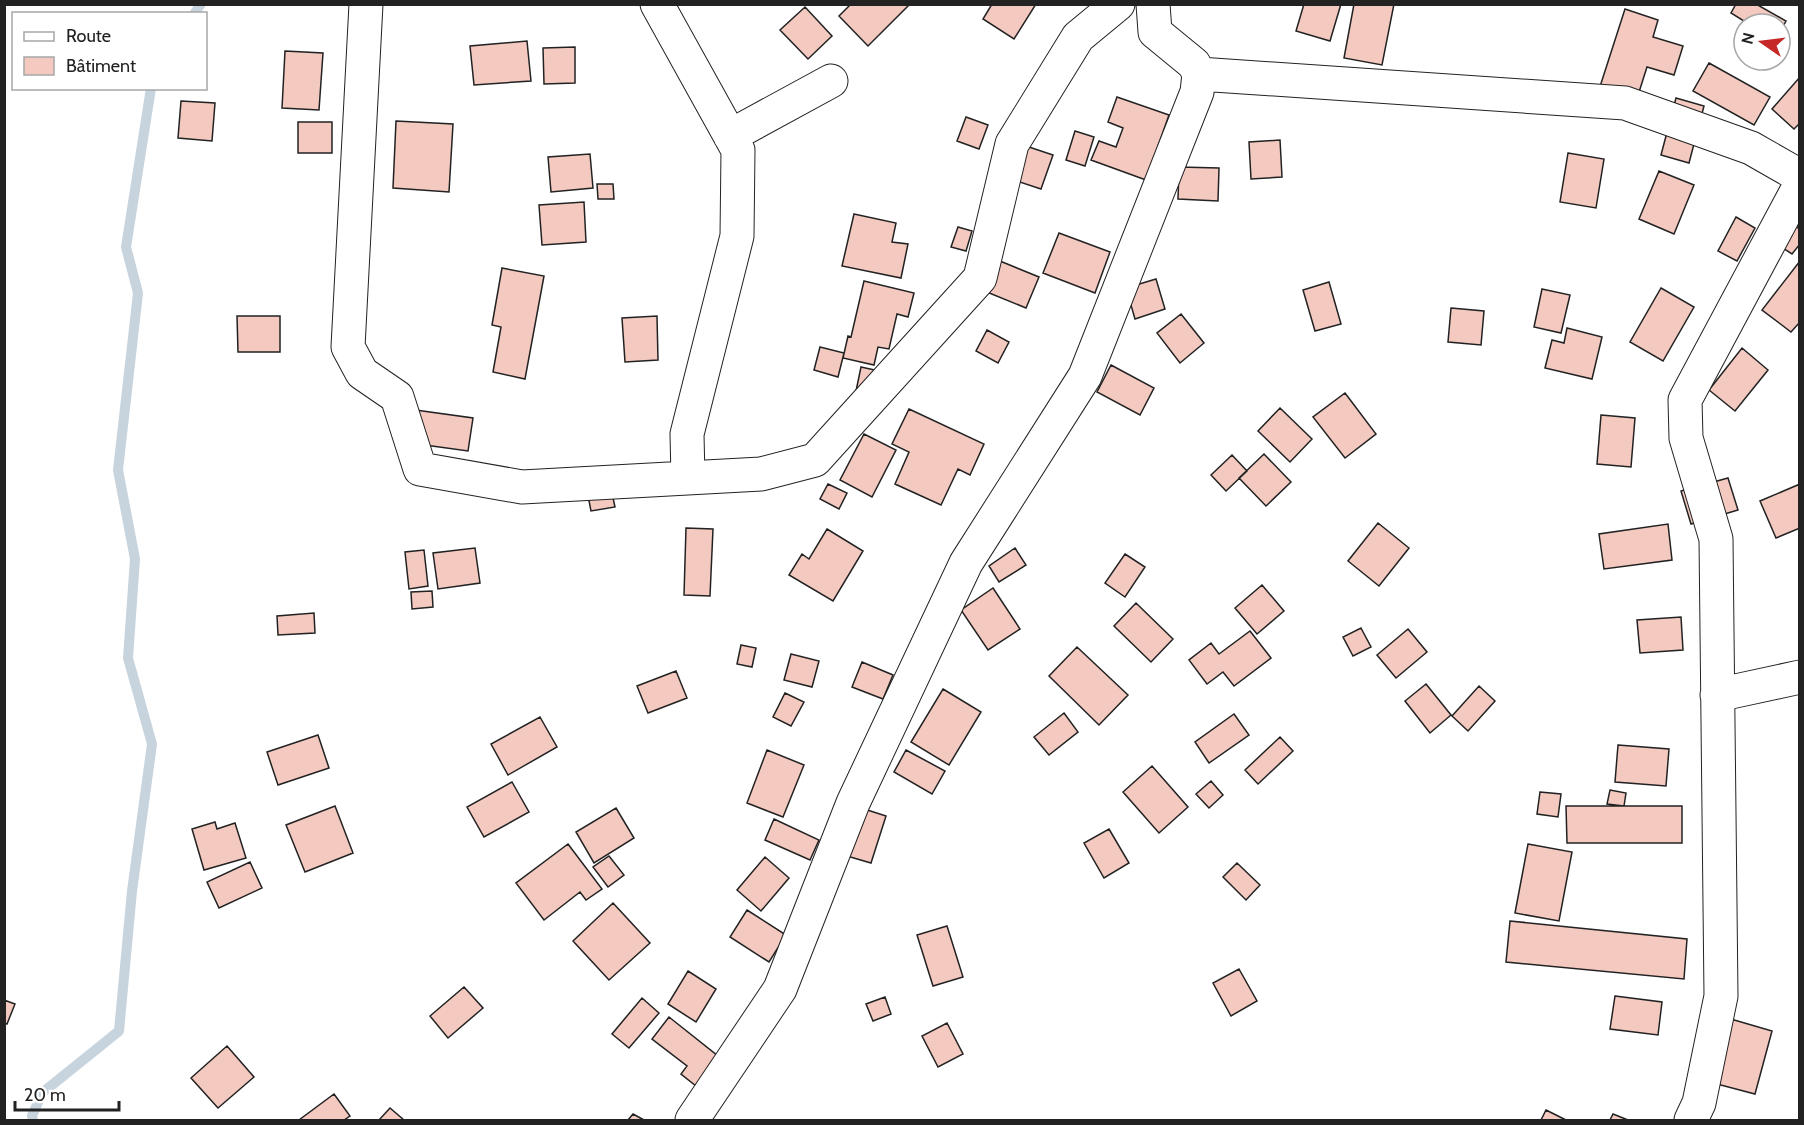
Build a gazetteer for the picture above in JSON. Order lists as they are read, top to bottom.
{
  "legend": ["Route", "Bâtiment"],
  "scale_bar": "20 m",
  "north": "left"
}
